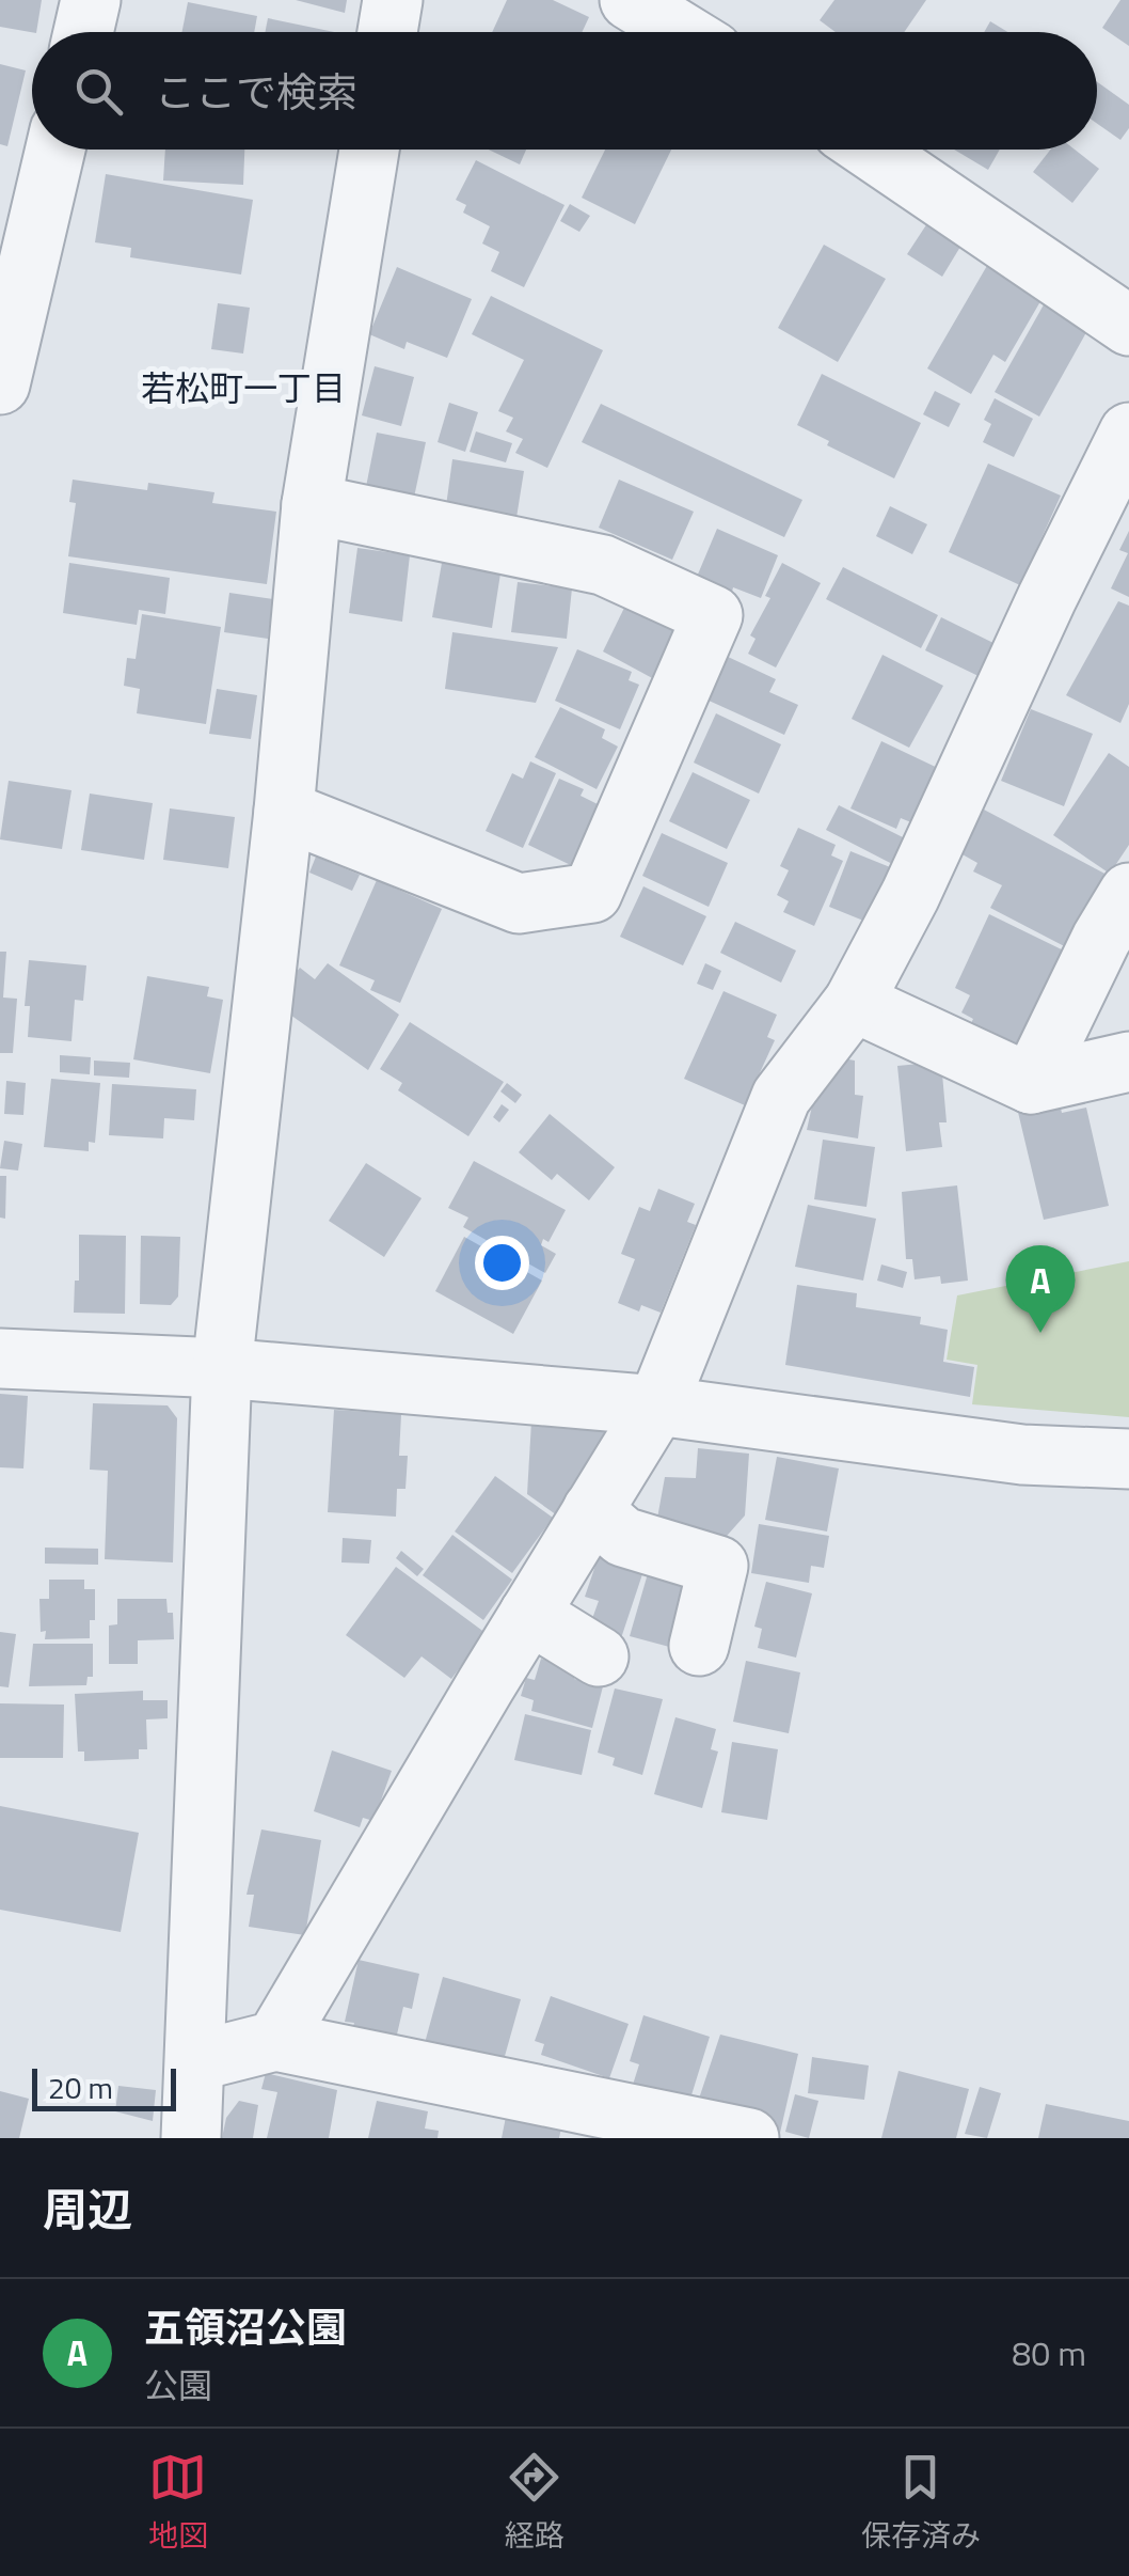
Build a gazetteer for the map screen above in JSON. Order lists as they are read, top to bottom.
{
  "districts": ["若松町一丁目"],
  "scale_bar": "20 m",
  "page": {
    "search": "ここで検索",
    "pins": "A",
    "scale": "20 m",
    "heading": "周辺",
    "list": [
      {
        "mark": "A",
        "name": "五領沼公園",
        "note": "公園",
        "value": "80 m"
      }
    ],
    "nav": ["地図", "経路", "保存済み"]
  }
}
